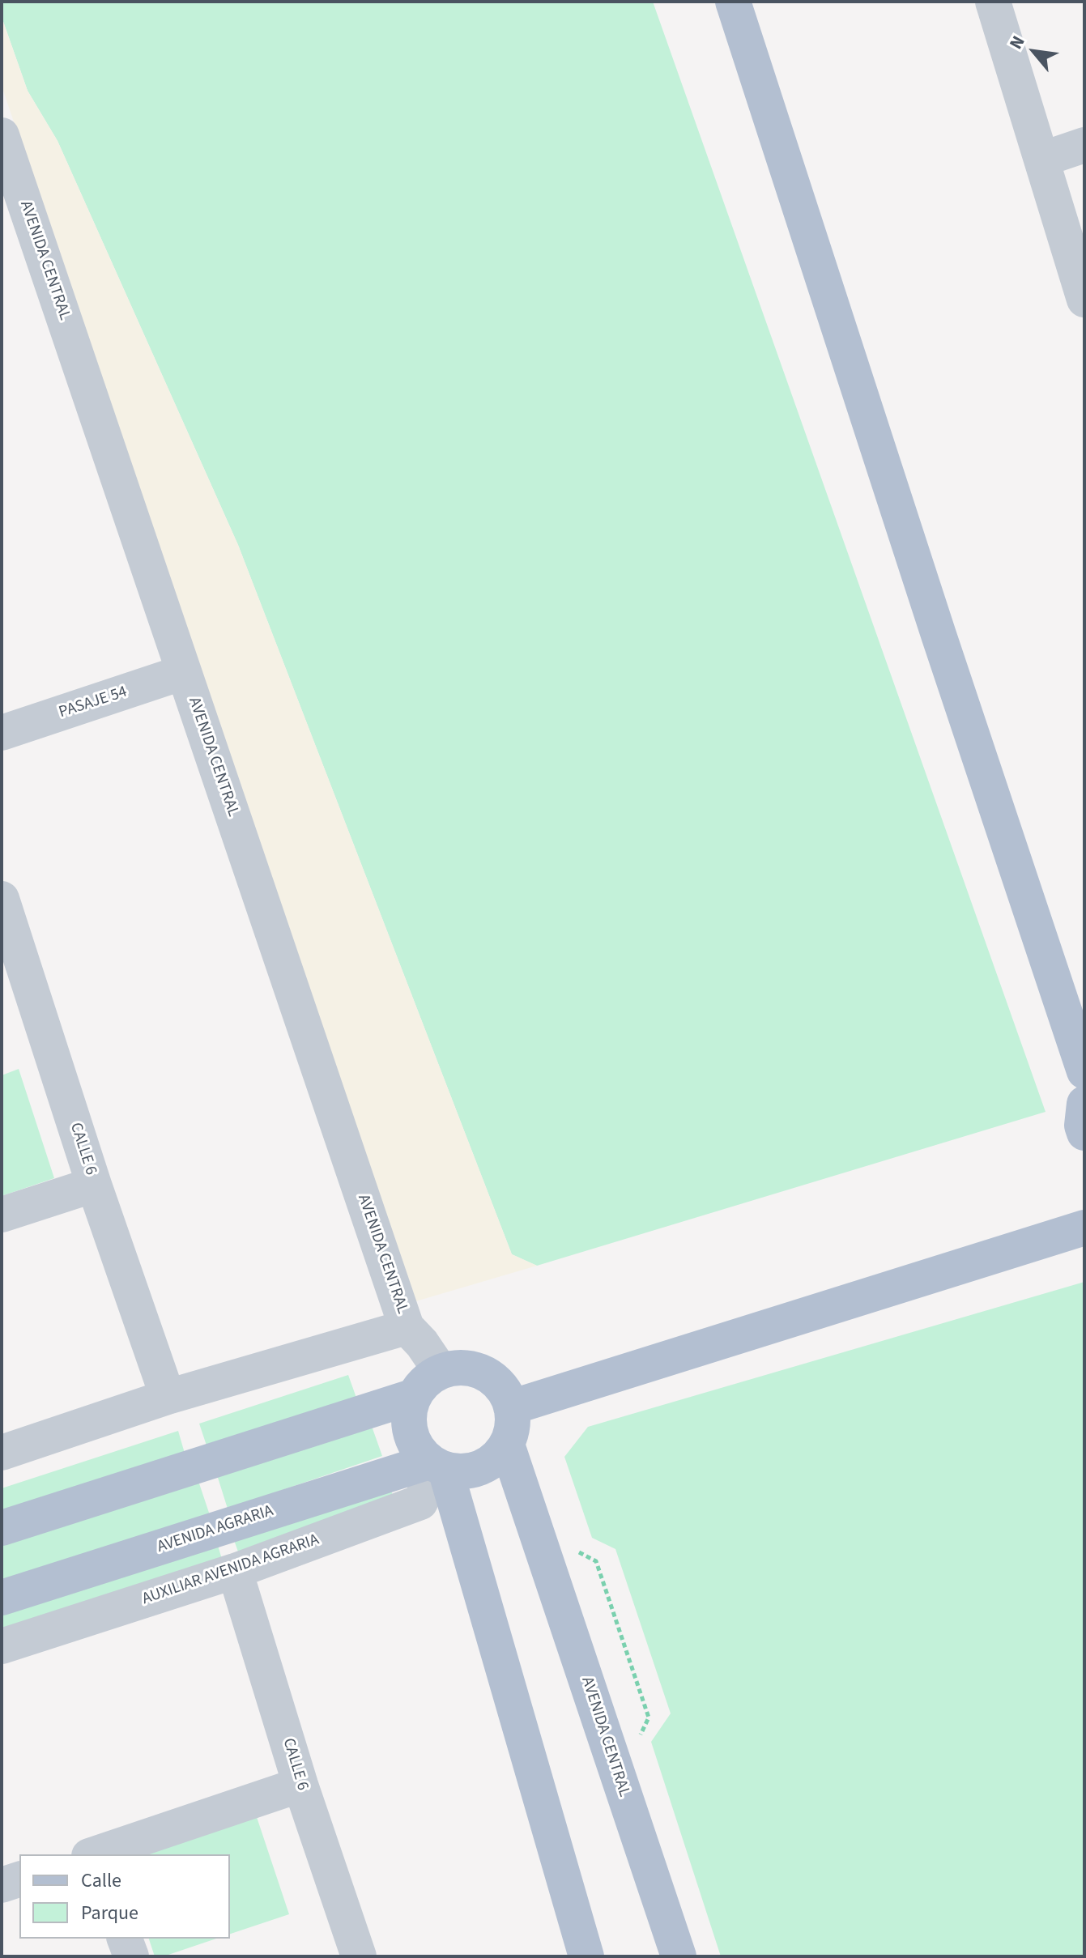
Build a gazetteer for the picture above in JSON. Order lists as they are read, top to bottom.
{
  "streets": {
    "main road": ["AVENIDA CENTRAL", "AVENIDA AGRARIA"],
    "street": ["PASAJE 54", "CALLE 6", "AUXILIAR AVENIDA AGRARIA"]
  },
  "crossings": [
    ["AVENIDA CENTRAL", "PASAJE 54"],
    ["AVENIDA CENTRAL", "AVENIDA AGRARIA"],
    ["AVENIDA CENTRAL", "AUXILIAR AVENIDA AGRARIA"],
    ["CALLE 6", "AUXILIAR AVENIDA AGRARIA"],
    ["AVENIDA AGRARIA", "AUXILIAR AVENIDA AGRARIA"]
  ],
  "legend": ["Calle", "Parque"],
  "north": "top left"
}
